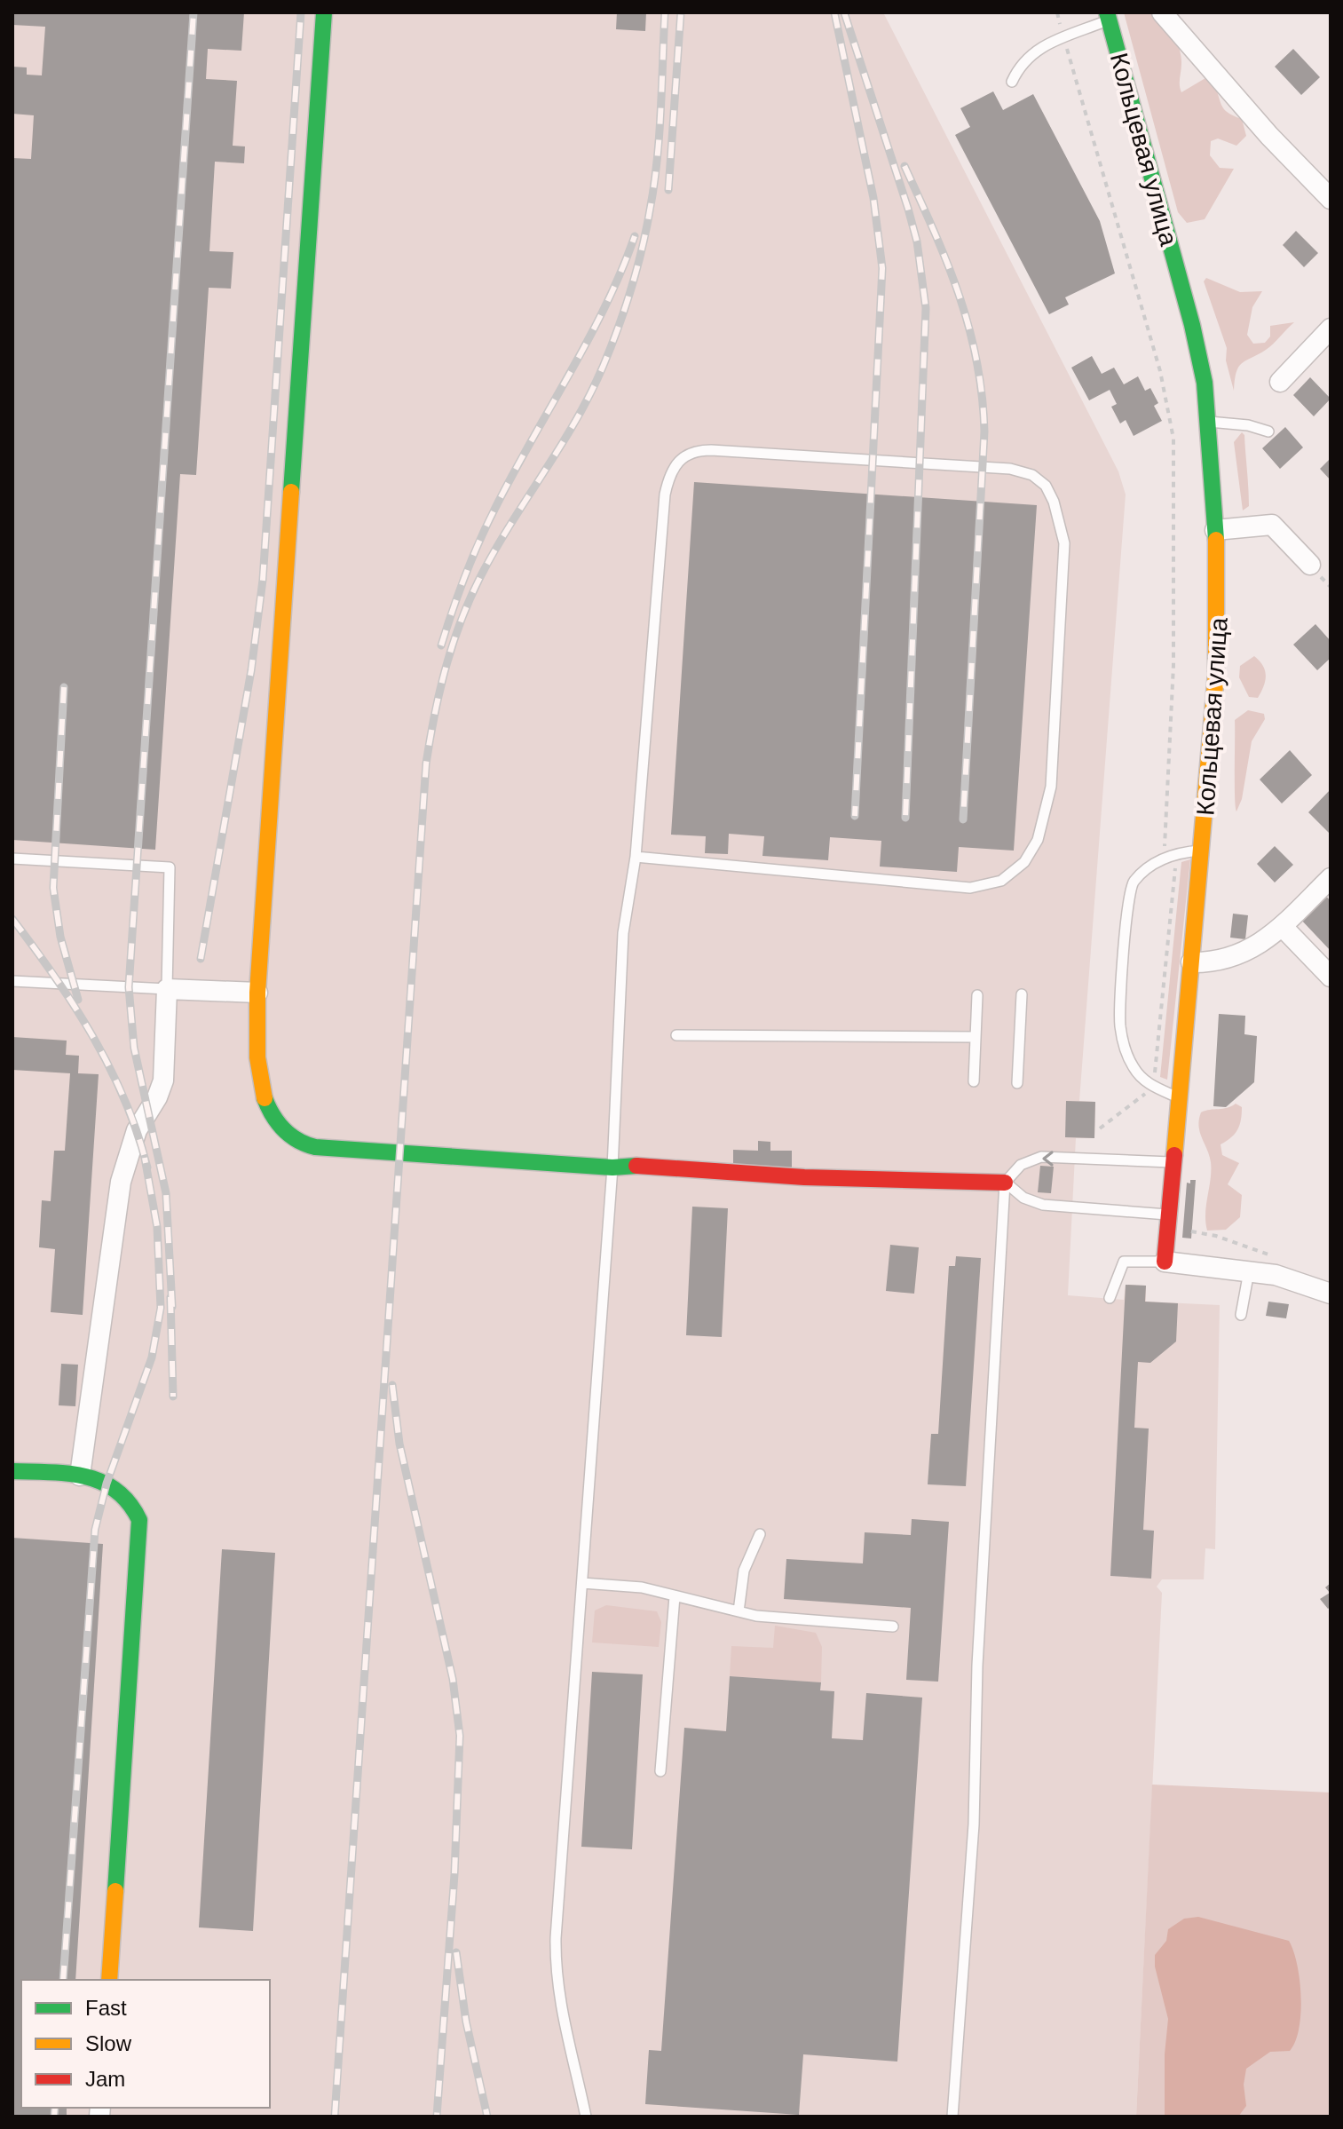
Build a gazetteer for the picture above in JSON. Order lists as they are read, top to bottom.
{
  "streets": {
    "street": ["Кольцевая улица"]
  },
  "legend": ["Fast", "Slow", "Jam"]
}
